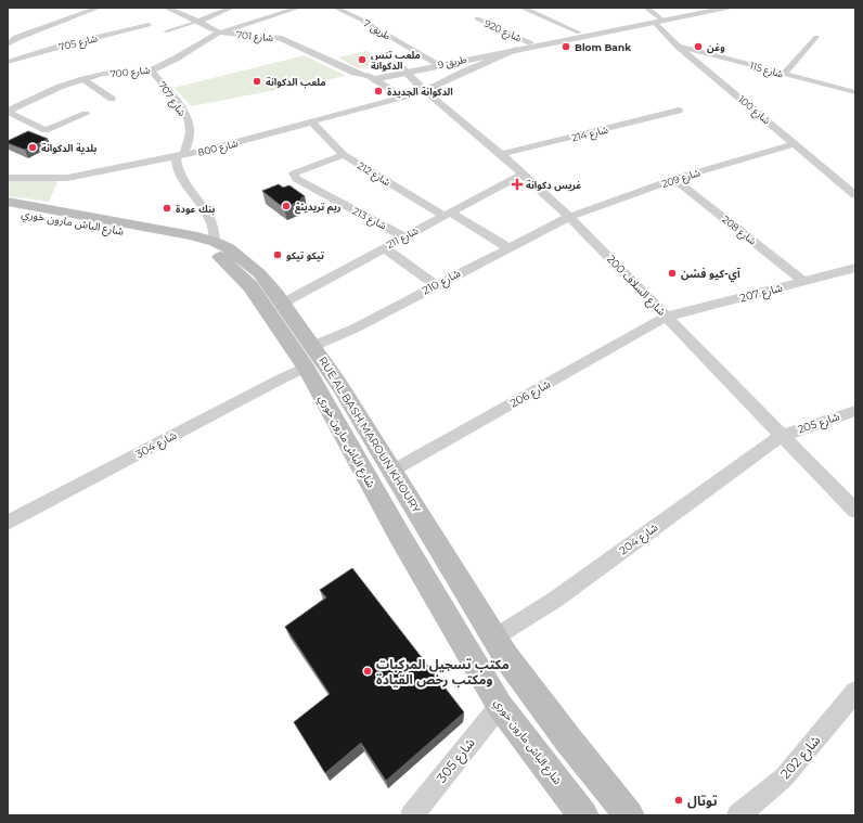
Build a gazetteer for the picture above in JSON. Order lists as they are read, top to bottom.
{
  "streets": {
    "main road": ["شارع الباش مارون خوري", "RUE AL BASH MAROUN KHOURY"],
    "street": [
      "7 طريق",
      "شارع 920",
      "شارع 701",
      "شارع 705",
      "9 طريق",
      "شارع 115",
      "شارع 700",
      "شارع 707",
      "شارع 100",
      "شارع 214",
      "800 شارع",
      "شارع 212",
      "شارع 209",
      "شارع 213",
      "شارع 208",
      "شارع 211",
      "شارع 210",
      "200 شارع السلاف",
      "شارع 207",
      "شارع 206",
      "شارع 205",
      "شارع 304",
      "شارع 204",
      "شارع 202",
      "شارع 305"
    ]
  },
  "crossings": [
    ["7 طريق", "9 طريق"],
    ["شارع 920", "9 طريق"],
    ["شارع 701", "9 طريق"],
    ["شارع 701", "شارع 700"],
    ["شارع 701", "800 شارع"],
    ["9 طريق", "شارع 100"],
    ["9 طريق", "800 شارع"],
    ["9 طريق", "200 شارع السلاف"],
    ["شارع 115", "شارع 100"],
    ["شارع 700", "شارع 707"],
    ["شارع 707", "800 شارع"],
    ["شارع 100", "شارع 209"],
    ["شارع 214", "200 شارع السلاف"],
    ["800 شارع", "شارع 212"],
    ["800 شارع", "200 شارع السلاف"],
    ["شارع 212", "شارع 213"],
    ["شارع 212", "شارع 211"],
    ["شارع 212", "شارع 210"],
    ["شارع 209", "شارع 208"],
    ["شارع 209", "شارع 210"],
    ["شارع 209", "200 شارع السلاف"],
    ["شارع 213", "شارع 211"],
    ["شارع الباش مارون خوري", "شارع 304"],
    ["شارع الباش مارون خوري", "شارع 305"],
    ["شارع 208", "شارع 207"],
    ["شارع 211", "200 شارع السلاف"],
    ["شارع 211", "RUE AL BASH MAROUN KHOURY"],
    ["شارع 210", "200 شارع السلاف"],
    ["شارع 210", "RUE AL BASH MAROUN KHOURY"],
    ["200 شارع السلاف", "شارع 207"],
    ["200 شارع السلاف", "شارع 206"],
    ["200 شارع السلاف", "شارع 205"],
    ["200 شارع السلاف", "شارع 204"],
    ["شارع 207", "شارع 206"],
    ["شارع 206", "RUE AL BASH MAROUN KHOURY"],
    ["شارع 205", "شارع 204"],
    ["RUE AL BASH MAROUN KHOURY", "شارع 204"]
  ],
  "places": {
    "other": [
      "Blom Bank",
      "وغن",
      "ملعب تنس الدكوانة",
      "ملعب الدكوانة",
      "الدكوانة الجديدة",
      "بلدية الدكوانة",
      "ريم تريدينغ",
      "بنك عودة",
      "تيكو تيكو",
      "آي-كيو فشن",
      "مكتب تسجيل المركبات ومكتب رخص القيادة",
      "توتال"
    ],
    "health": ["غريس دكوانة"]
  }
}
